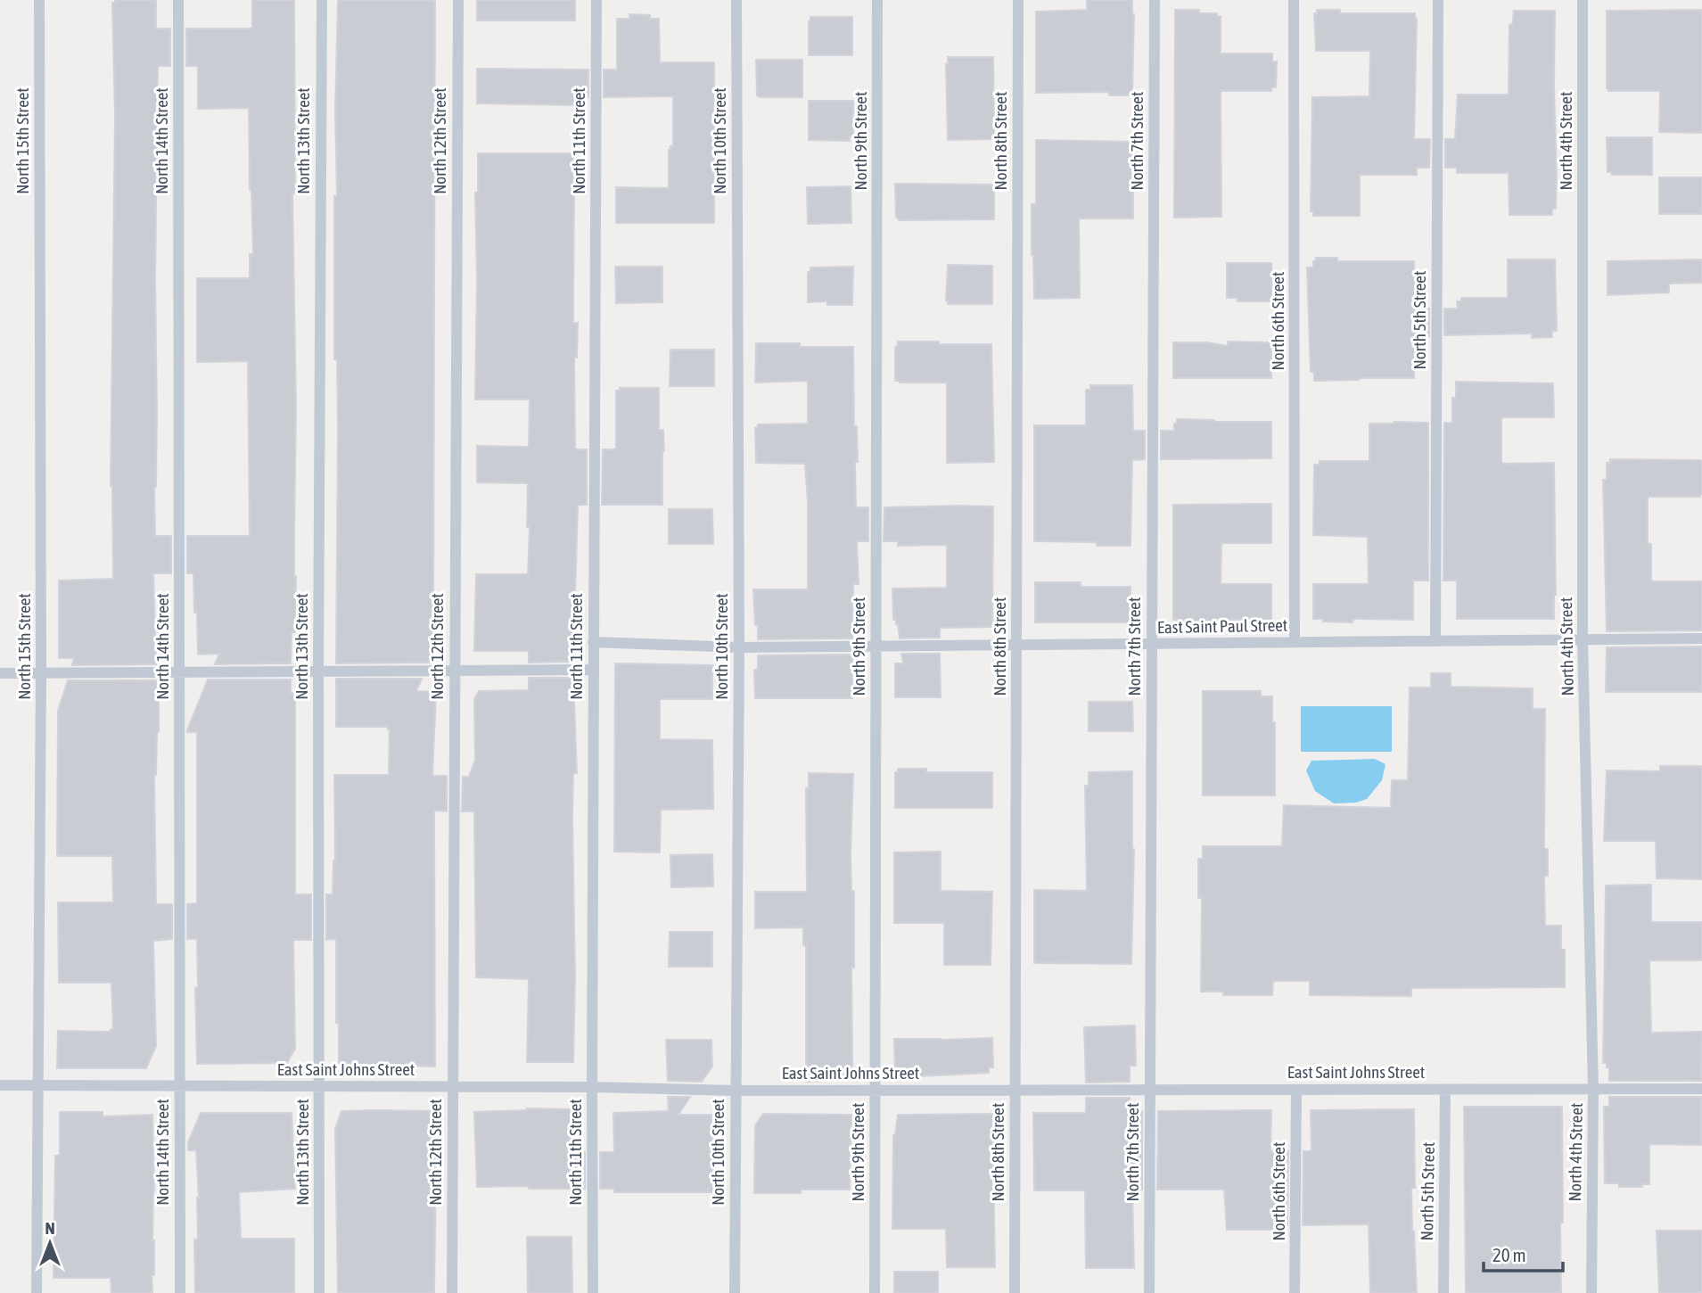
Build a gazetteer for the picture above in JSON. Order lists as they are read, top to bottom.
{
  "streets": {
    "lane": [
      "North 15th Street",
      "North 14th Street",
      "North 13th Street",
      "North 12th Street",
      "North 11th Street",
      "North 10th Street",
      "North 9th Street",
      "North 8th Street",
      "North 7th Street",
      "North 4th Street",
      "North 5th Street",
      "North 6th Street",
      "East Saint Paul Street",
      "East Saint Johns Street"
    ]
  },
  "crossings": [
    ["North 15th Street", "East Saint Johns Street"],
    ["North 14th Street", "East Saint Johns Street"],
    ["North 13th Street", "East Saint Johns Street"],
    ["North 12th Street", "East Saint Johns Street"],
    ["North 11th Street", "East Saint Paul Street"],
    ["North 11th Street", "East Saint Johns Street"],
    ["North 10th Street", "East Saint Paul Street"],
    ["North 10th Street", "East Saint Johns Street"],
    ["North 9th Street", "East Saint Paul Street"],
    ["North 9th Street", "East Saint Johns Street"],
    ["North 8th Street", "East Saint Paul Street"],
    ["North 8th Street", "East Saint Johns Street"],
    ["North 7th Street", "East Saint Paul Street"],
    ["North 7th Street", "East Saint Johns Street"],
    ["North 4th Street", "East Saint Paul Street"],
    ["North 4th Street", "East Saint Johns Street"],
    ["North 5th Street", "East Saint Paul Street"],
    ["North 5th Street", "East Saint Johns Street"],
    ["North 6th Street", "East Saint Paul Street"],
    ["North 6th Street", "East Saint Johns Street"]
  ],
  "scale_bar": "20 m",
  "north": "top"
}
